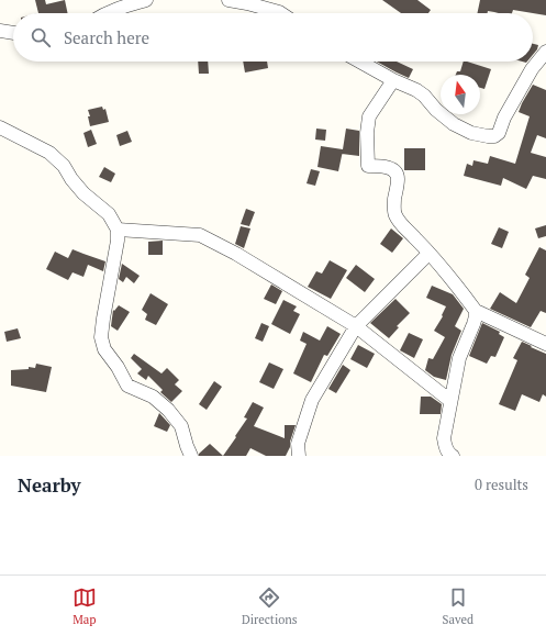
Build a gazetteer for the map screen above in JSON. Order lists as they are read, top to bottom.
{
  "north": "top",
  "page": {
    "search": "Search here",
    "heading": ["Nearby", "0 results"],
    "nav": ["Map", "Directions", "Saved"]
  }
}
